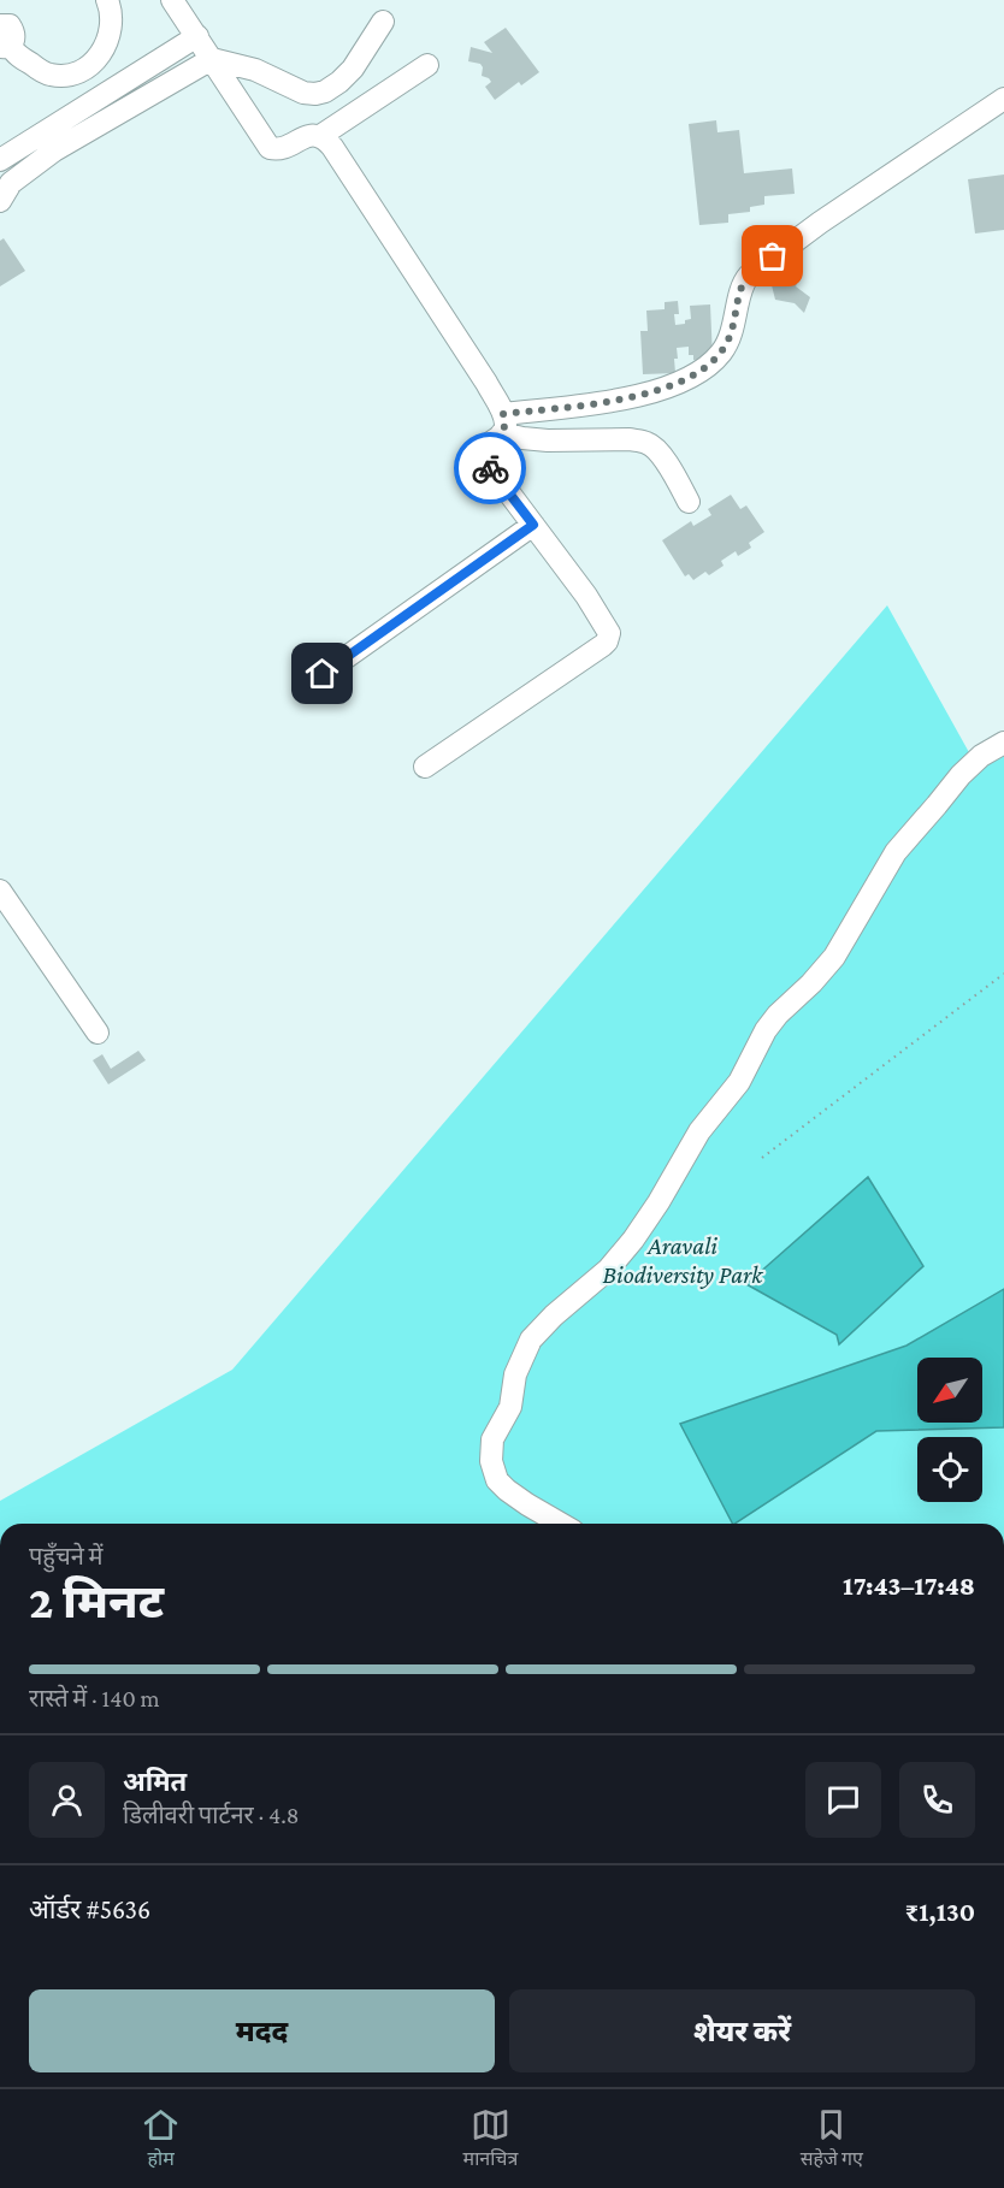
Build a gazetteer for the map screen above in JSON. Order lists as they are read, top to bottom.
{
  "parks": ["Aravali Biodiversity Park"],
  "north": "bottom left",
  "page": {
    "heading": ["2 मिनट", "पहुँचने में", "17:43–17:48"],
    "panel": [
      "अमित",
      "डिलीवरी पार्टनर · 4.8",
      "ऑर्डर #5636",
      "₹1,130"
    ],
    "bar": "रास्ते में · 140 m",
    "buttons": ["मदद", "शेयर करें"],
    "tabs": ["होम", "मानचित्र", "सहेजे गए"]
  }
}
